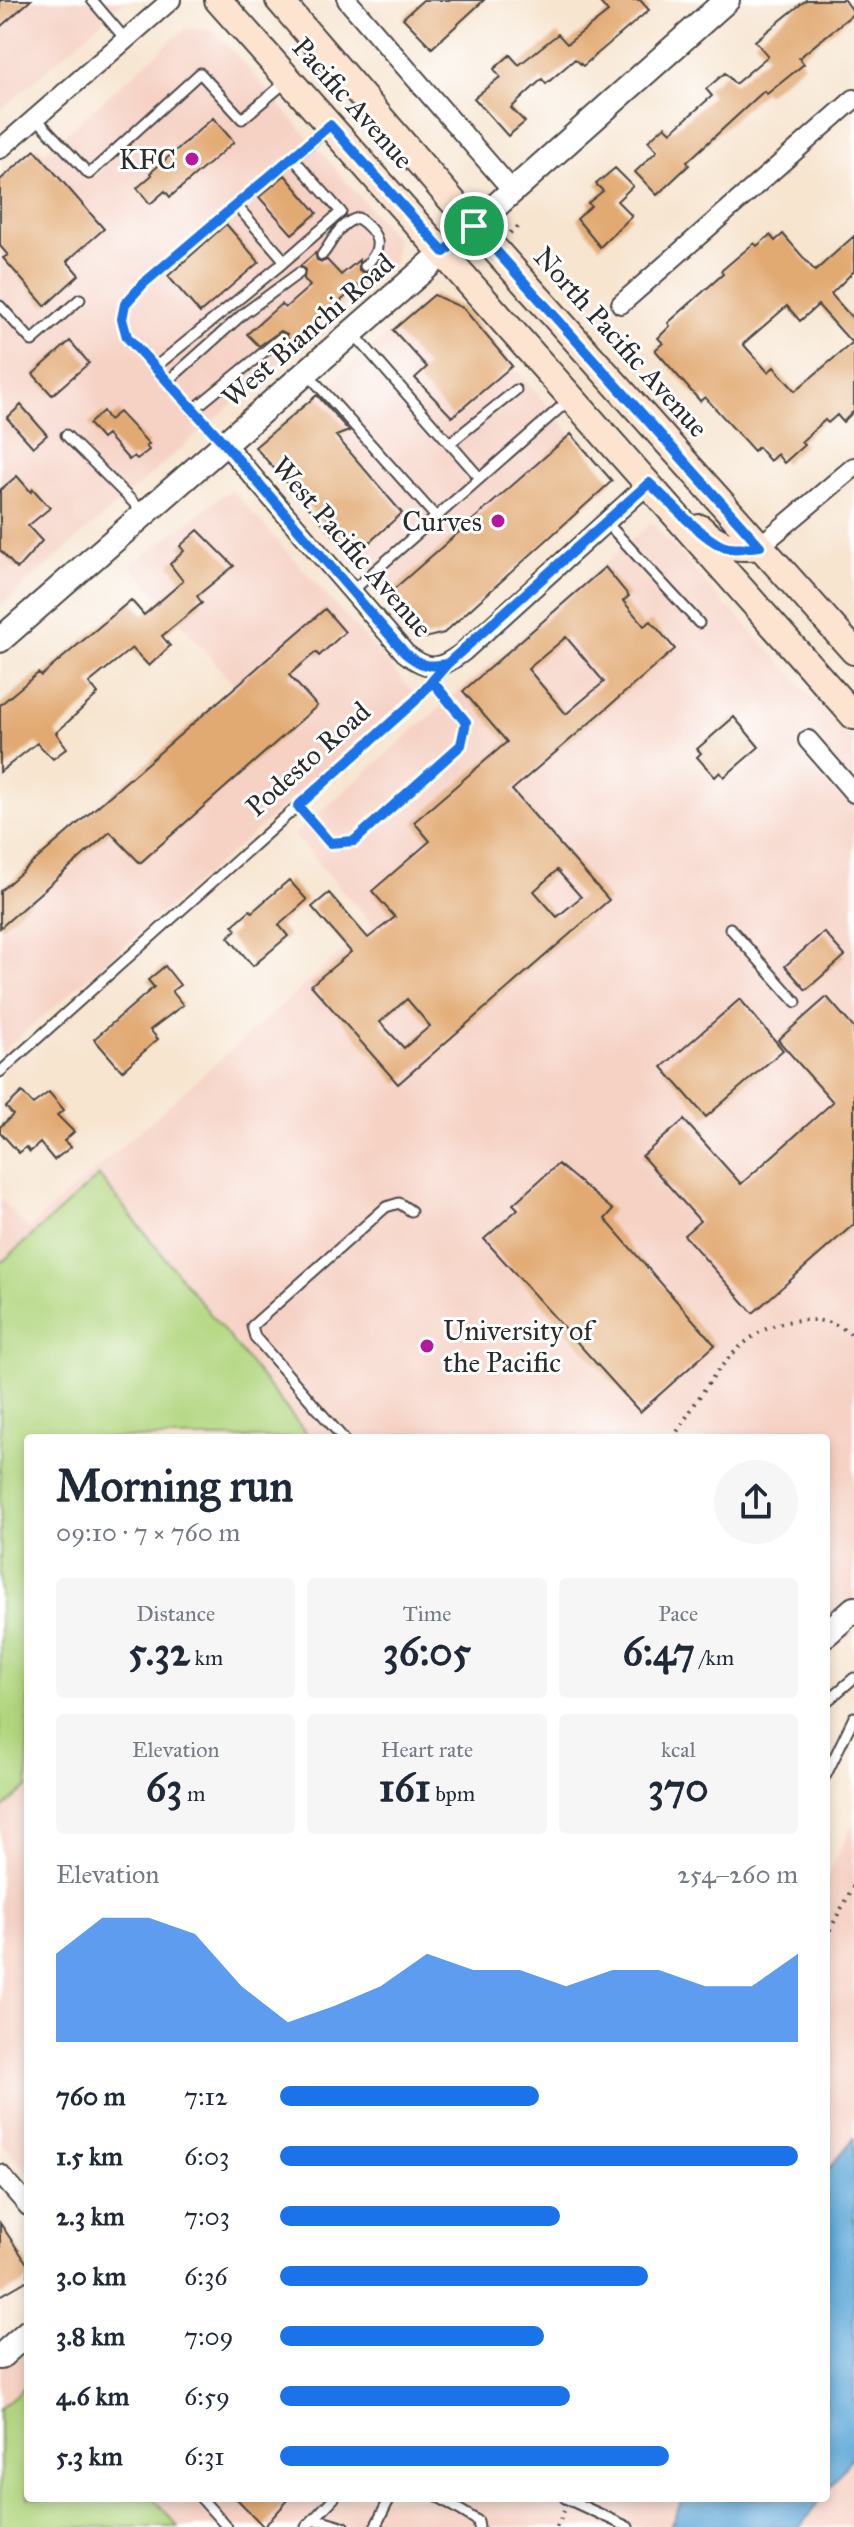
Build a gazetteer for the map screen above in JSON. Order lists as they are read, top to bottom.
{
  "streets": {
    "main road": ["Pacific Avenue", "North Pacific Avenue"],
    "street": ["West Bianchi Road", "West Pacific Avenue", "Podesto Road"]
  },
  "crossings": [
    ["Pacific Avenue", "West Bianchi Road"],
    ["Pacific Avenue", "Podesto Road"],
    ["West Bianchi Road", "North Pacific Avenue"],
    ["West Bianchi Road", "West Pacific Avenue"],
    ["West Pacific Avenue", "Podesto Road"]
  ],
  "places": ["KFC", "Curves", "University of the Pacific"],
  "page": {
    "heading": ["Morning run", "09:10 · 7 × 760 m"],
    "stats": [
      ["Distance", "5.32 km"],
      ["Time", "36:05"],
      ["Pace", "6:47 /km"],
      ["Elevation", "63 m"],
      ["Heart rate", "161 bpm"],
      ["kcal", "370"]
    ],
    "chart": ["Elevation", "254–260 m"],
    "list": [
      {
        "name": "760 m",
        "note": "7:12"
      },
      {
        "name": "1.5 km",
        "note": "6:03"
      },
      {
        "name": "2.3 km",
        "note": "7:03"
      },
      {
        "name": "3.0 km",
        "note": "6:36"
      },
      {
        "name": "3.8 km",
        "note": "7:09"
      },
      {
        "name": "4.6 km",
        "note": "6:59"
      },
      {
        "name": "5.3 km",
        "note": "6:31"
      }
    ]
  }
}
